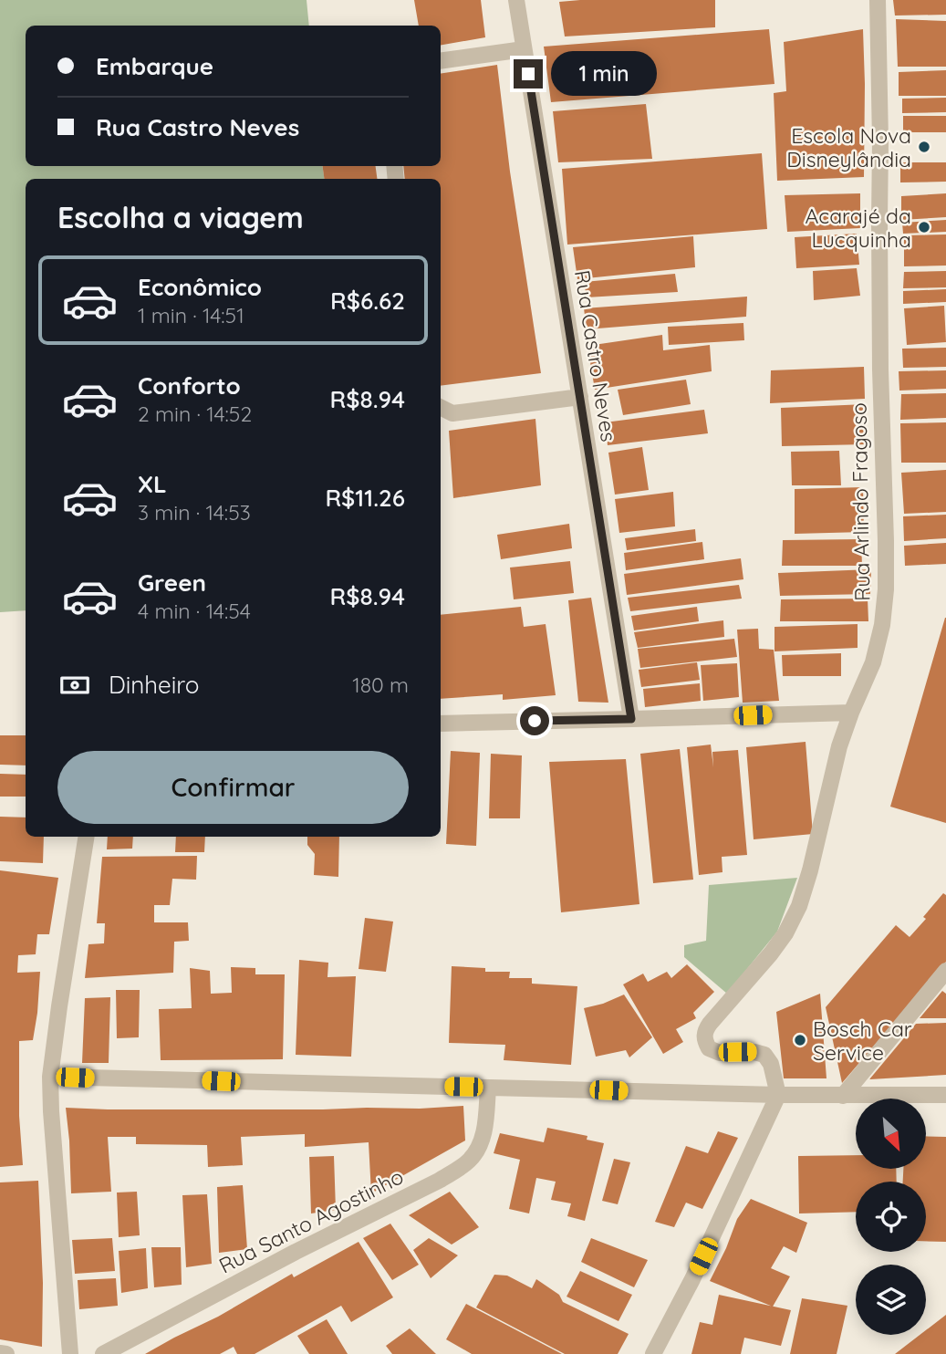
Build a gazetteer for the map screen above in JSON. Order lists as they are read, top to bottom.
{
  "streets": {
    "street": ["Rua Castro Neves", "Rua Arlindo Fragoso", "Rua Santo Agostinho"]
  },
  "places": ["Escola Nova Disneylândia", "Acarajé da Lucquinha", "Bosch Car Service"],
  "north": "bottom right",
  "page": {
    "banner": ["Embarque", "Rua Castro Neves"],
    "bubble": "1 min",
    "heading": "Escolha a viagem",
    "list": [
      {
        "name": "Econômico",
        "note": "1 min · 14:51",
        "value": "R$6.62"
      },
      {
        "name": "Conforto",
        "note": "2 min · 14:52",
        "value": "R$8.94"
      },
      {
        "name": "XL",
        "note": "3 min · 14:53",
        "value": "R$11.26"
      },
      {
        "name": "Green",
        "note": "4 min · 14:54",
        "value": "R$8.94"
      }
    ],
    "pay": ["Dinheiro", "180 m"],
    "buttons": "Confirmar"
  }
}
